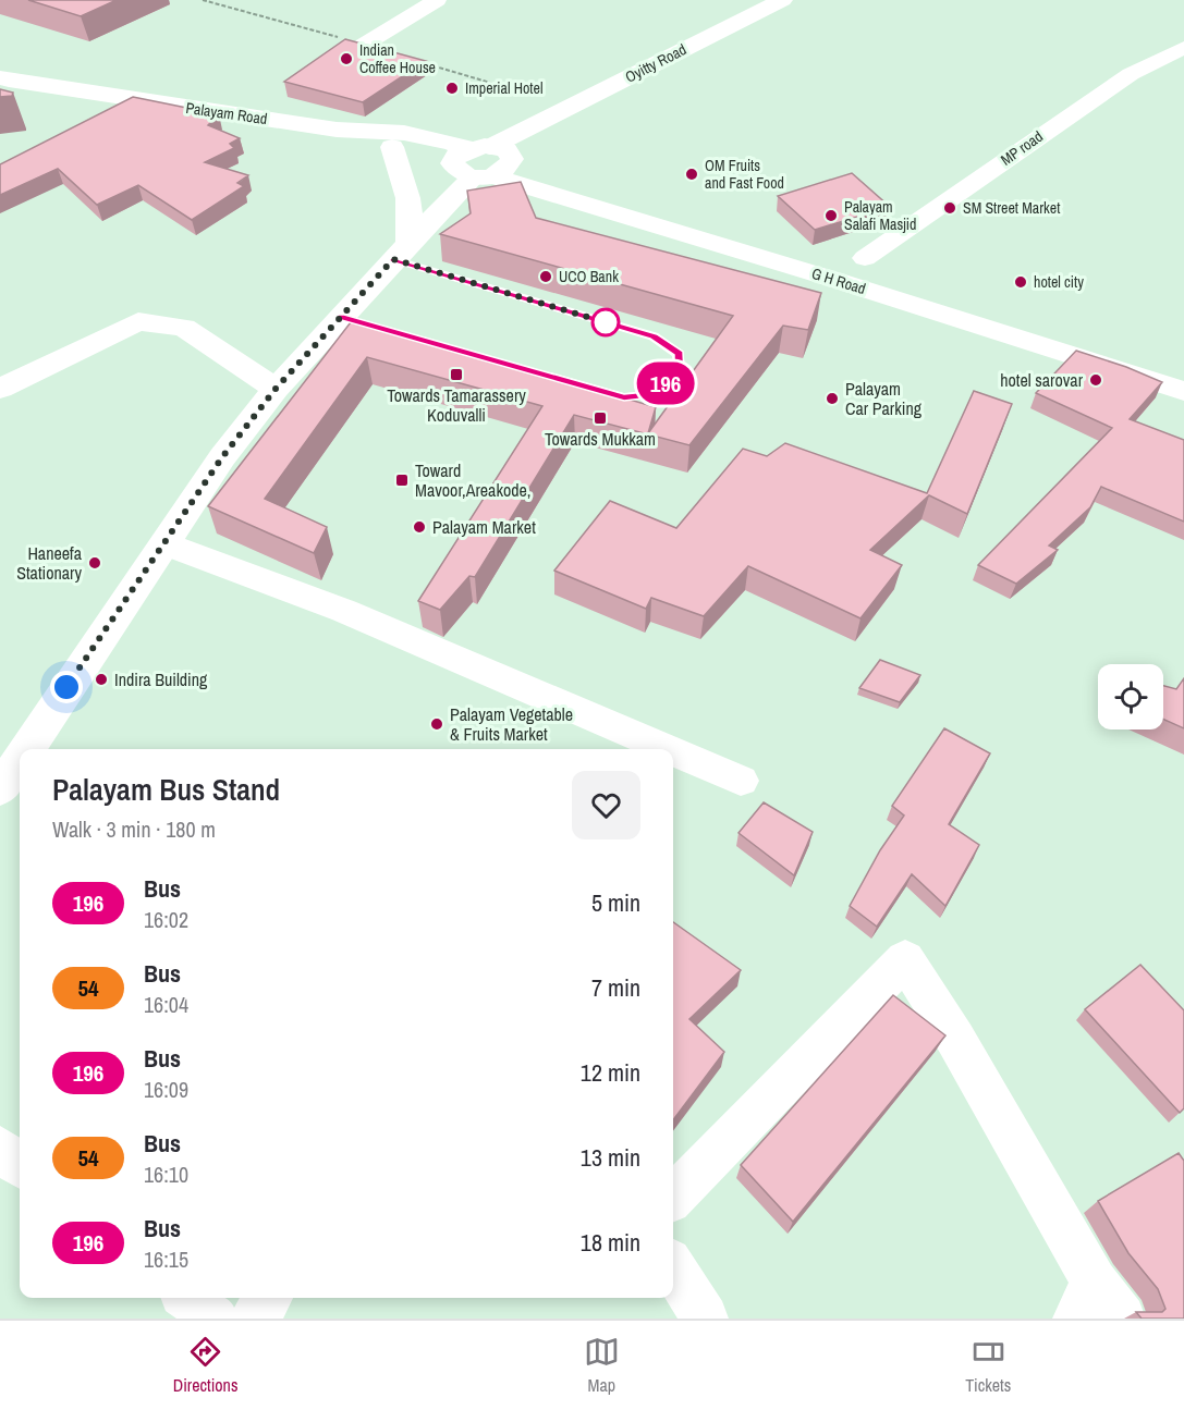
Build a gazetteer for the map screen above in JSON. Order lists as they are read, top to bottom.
{
  "streets": {
    "main road": ["Oyitty Road", "Palayam Road", "G H Road"],
    "street": ["MP road"]
  },
  "crossings": [
    ["Oyitty Road", "G H Road"]
  ],
  "places": {
    "other": [
      "Indian Coffee House",
      "Imperial Hotel",
      "OM Fruits and Fast Food",
      "SM Street Market",
      "Palayam Salafi Masjid",
      "UCO Bank",
      "hotel city",
      "hotel sarovar",
      "Palayam Car Parking",
      "Palayam Market",
      "Haneefa Stationary",
      "Indira Building",
      "Palayam Vegetable & Fruits Market"
    ],
    "transit": ["Towards Tamarassery Koduvalli", "Towards Mukkam", "Toward Mavoor,Areakode,"]
  },
  "lines": ["bus line 196"],
  "page": {
    "on_map": "196",
    "heading": ["Palayam Bus Stand", "Walk · 3 min · 180 m"],
    "list": [
      {
        "mark": "196",
        "name": "Bus",
        "note": "16:02",
        "value": "5 min"
      },
      {
        "mark": "54",
        "name": "Bus",
        "note": "16:04",
        "value": "7 min"
      },
      {
        "mark": "196",
        "name": "Bus",
        "note": "16:09",
        "value": "12 min"
      },
      {
        "mark": "54",
        "name": "Bus",
        "note": "16:10",
        "value": "13 min"
      },
      {
        "mark": "196",
        "name": "Bus",
        "note": "16:15",
        "value": "18 min"
      }
    ],
    "tabs": ["Directions", "Map", "Tickets"]
  }
}
